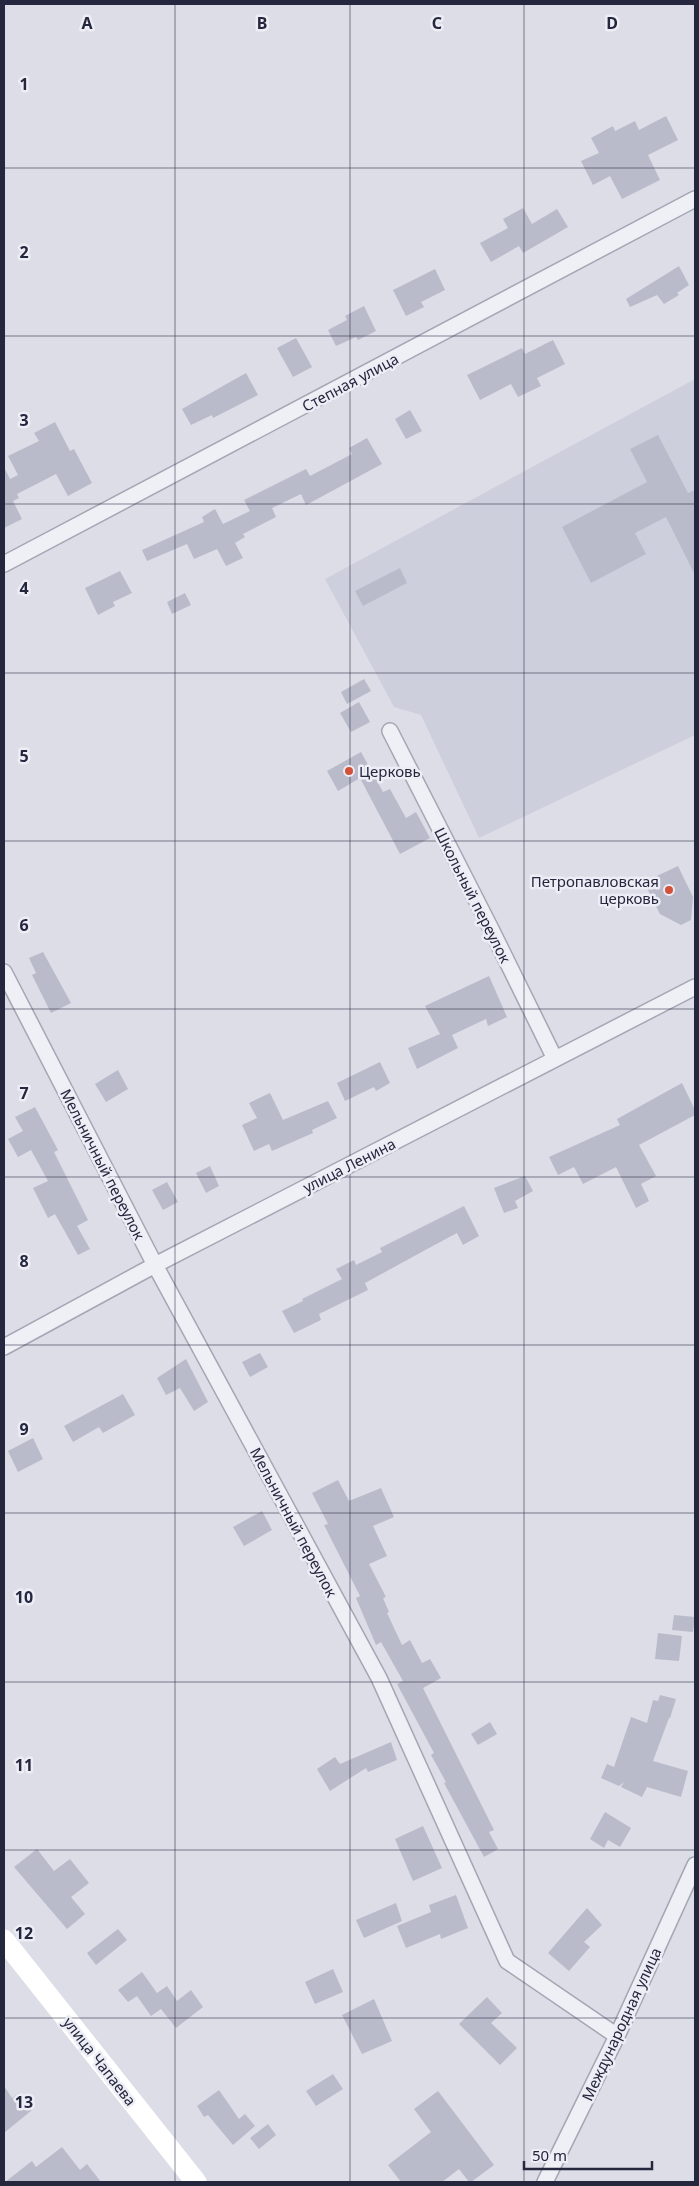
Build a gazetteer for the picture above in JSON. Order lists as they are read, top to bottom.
{
  "streets": {
    "main road": ["улица Чапаева"],
    "street": [
      "Степная улица",
      "Школьный переулок",
      "Мельничный переулок",
      "улица Ленина",
      "Международная улица"
    ]
  },
  "crossings": [
    ["Школьный переулок", "улица Ленина"],
    ["Мельничный переулок", "улица Ленина"],
    ["Мельничный переулок", "Международная улица"]
  ],
  "places": ["Церковь", "Петропавловская церковь"],
  "scale_bar": "50 m",
  "grid": {
    "columns": [
      "A",
      "B",
      "C",
      "D"
    ],
    "rows": [
      "1",
      "2",
      "3",
      "4",
      "5",
      "6",
      "7",
      "8",
      "9",
      "10",
      "11",
      "12",
      "13"
    ]
  }
}
